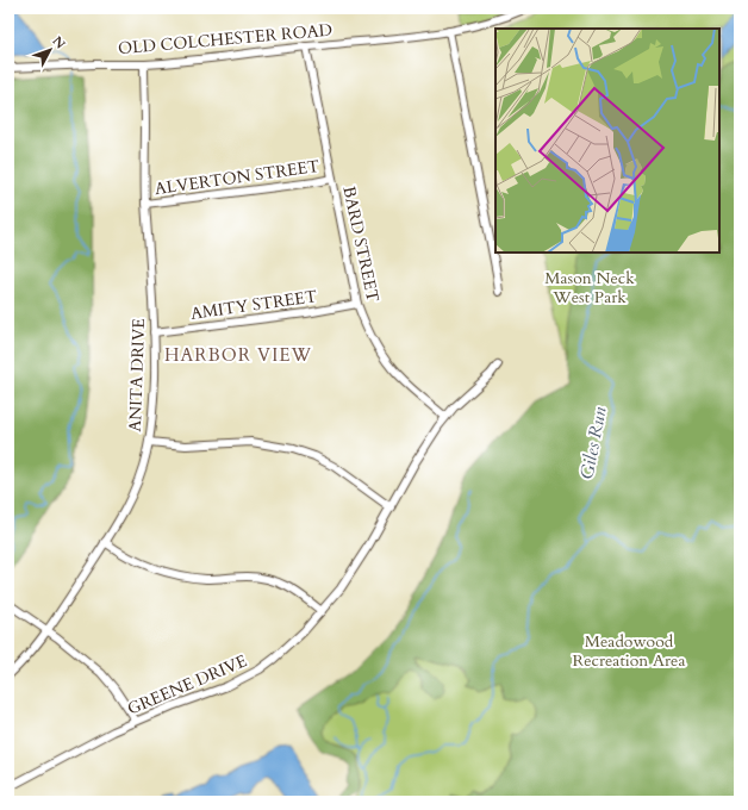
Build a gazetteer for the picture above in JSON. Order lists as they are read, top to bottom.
{
  "streets": {
    "street": [
      "OLD COLCHESTER ROAD",
      "ALVERTON STREET",
      "BARD STREET",
      "AMITY STREET",
      "ANITA DRIVE",
      "GREENE DRIVE"
    ]
  },
  "crossings": [
    ["OLD COLCHESTER ROAD", "BARD STREET"],
    ["OLD COLCHESTER ROAD", "ANITA DRIVE"],
    ["ALVERTON STREET", "BARD STREET"],
    ["ALVERTON STREET", "ANITA DRIVE"],
    ["BARD STREET", "AMITY STREET"],
    ["BARD STREET", "GREENE DRIVE"],
    ["AMITY STREET", "ANITA DRIVE"]
  ],
  "districts": ["HARBOR VIEW"],
  "water": ["Giles Run"],
  "parks": ["Mason Neck West Park", "Meadowood Recreation Area"],
  "north": "top right"
}
